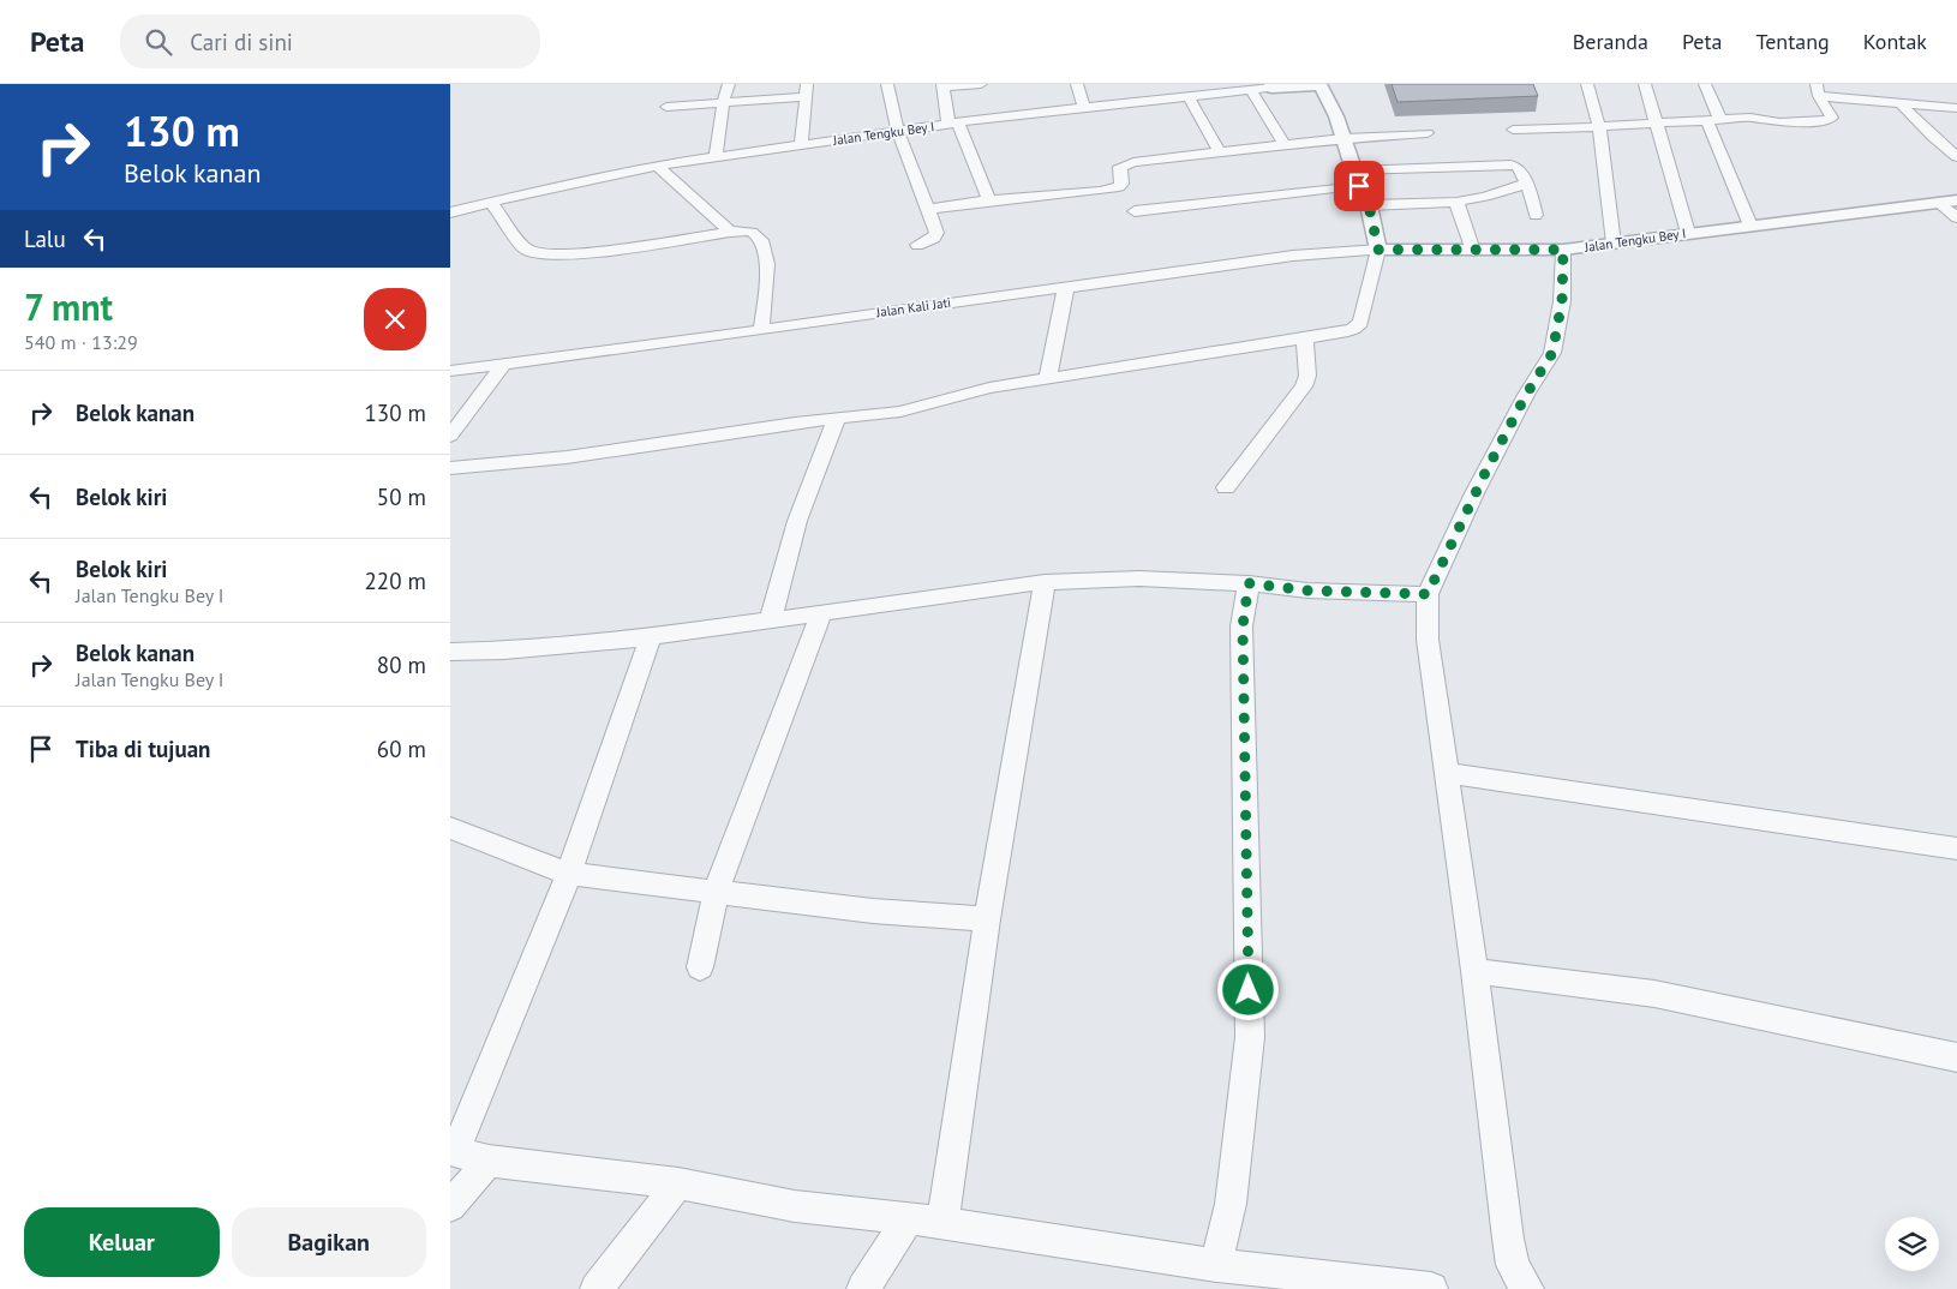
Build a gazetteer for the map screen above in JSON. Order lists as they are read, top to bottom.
{
  "streets": {
    "street": ["Jalan Tengku Bey I", "Jalan Kali Jati"]
  },
  "crossings": [
    ["Jalan Tengku Bey I", "Jalan Kali Jati"]
  ],
  "page": {
    "header": "Peta",
    "search": "Cari di sini",
    "nav": [
      "Beranda",
      "Peta",
      "Tentang",
      "Kontak"
    ],
    "turn": ["130 m", "Belok kanan"],
    "then": "Lalu",
    "heading": ["7 mnt", "540 m · 13:29"],
    "list": [
      {
        "name": "Belok kanan",
        "value": "130 m"
      },
      {
        "name": "Belok kiri",
        "value": "50 m"
      },
      {
        "name": "Belok kiri",
        "note": "Jalan Tengku Bey I",
        "value": "220 m"
      },
      {
        "name": "Belok kanan",
        "note": "Jalan Tengku Bey I",
        "value": "80 m"
      },
      {
        "name": "Tiba di tujuan",
        "value": "60 m"
      }
    ],
    "buttons": ["Keluar", "Bagikan"]
  }
}
